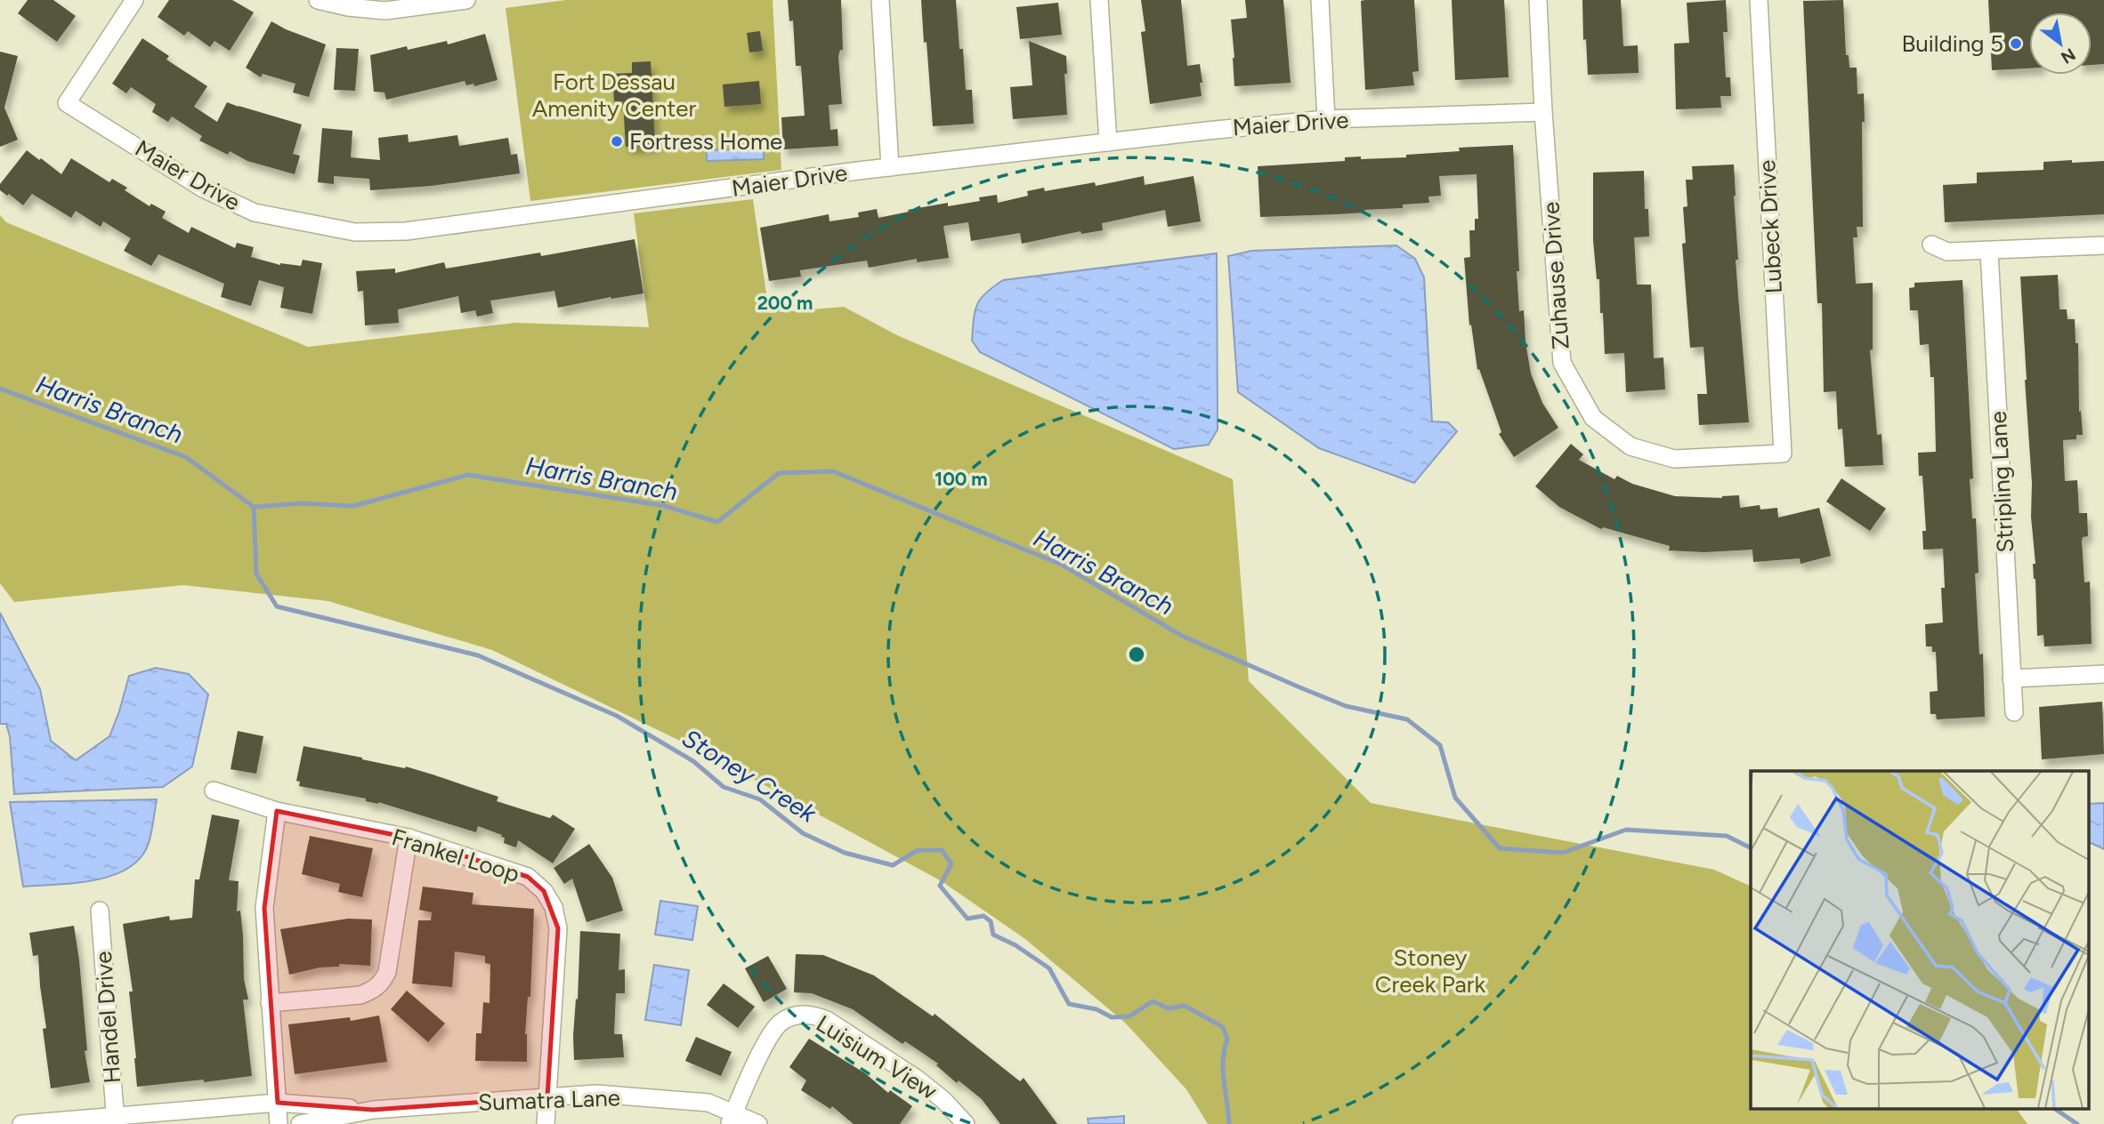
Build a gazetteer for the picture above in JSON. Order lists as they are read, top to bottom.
{
  "streets": {
    "street": [
      "Maier Drive",
      "Lubeck Drive",
      "Zuhause Drive",
      "Stripling Lane",
      "Frankel Loop",
      "Handel Drive",
      "Luisium View",
      "Sumatra Lane"
    ]
  },
  "crossings": [
    ["Maier Drive", "Zuhause Drive"],
    ["Lubeck Drive", "Zuhause Drive"],
    ["Frankel Loop", "Sumatra Lane"],
    ["Handel Drive", "Sumatra Lane"],
    ["Luisium View", "Sumatra Lane"]
  ],
  "water": ["Harris Branch", "Stoney Creek"],
  "parks": ["Fort Dessau Amenity Center", "Stoney Creek Park"],
  "places": ["Building 5", "Fortress Home"],
  "north": "bottom right",
  "rings": ["200 m", "100 m"]
}
